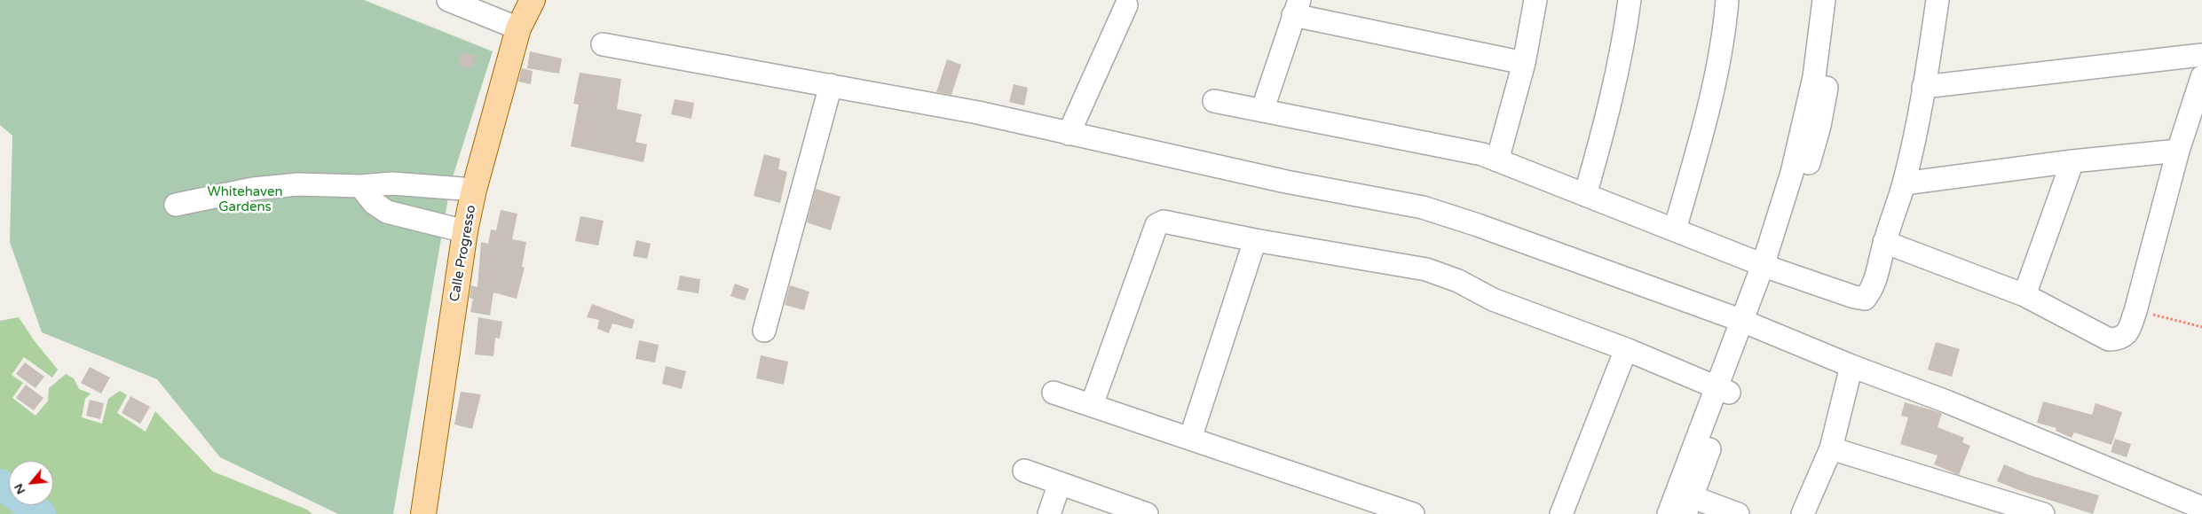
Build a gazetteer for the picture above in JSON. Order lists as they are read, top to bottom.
{
  "streets": {
    "main road": ["Calle Progresso"]
  },
  "parks": ["Whitehaven Gardens"],
  "north": "bottom left"
}
